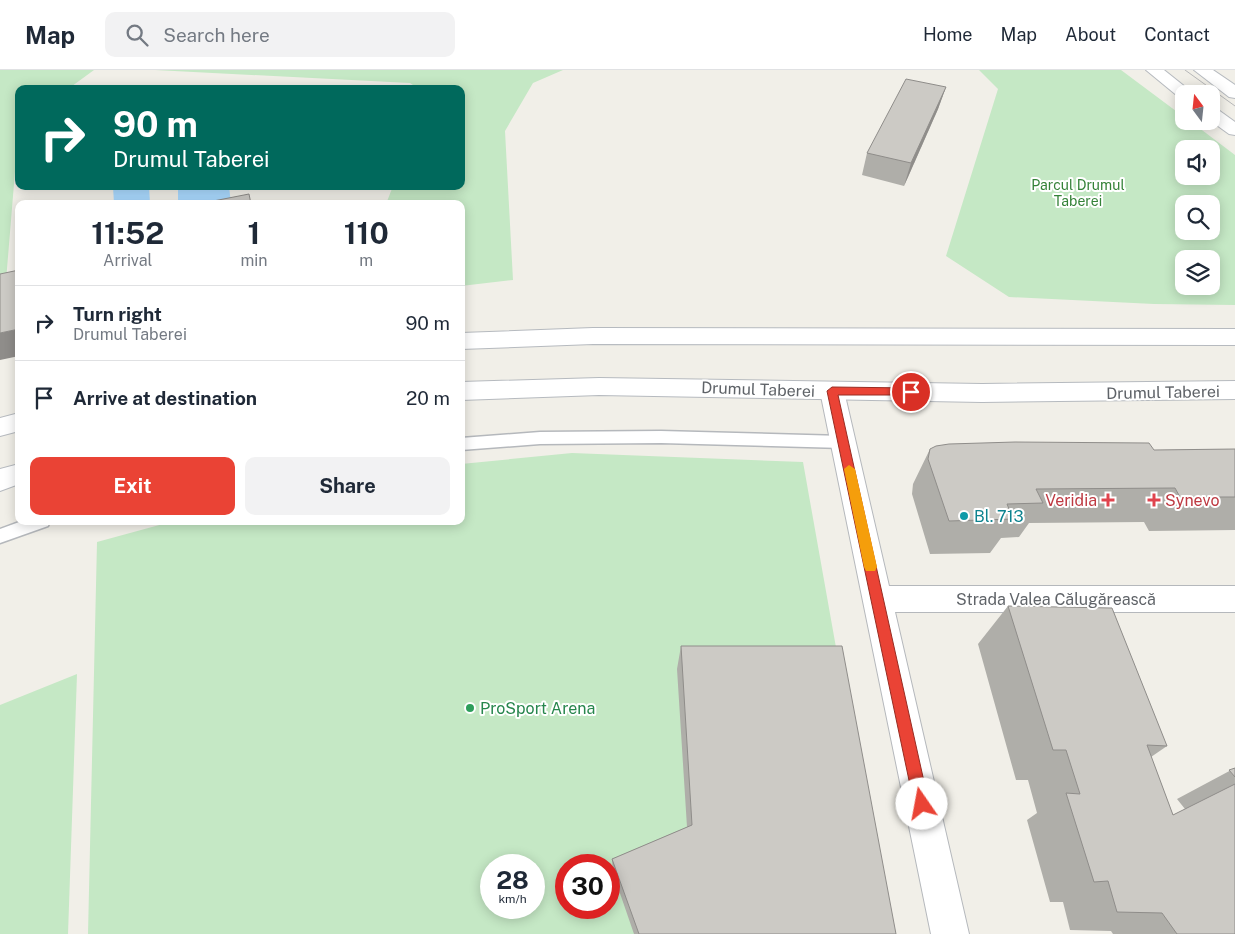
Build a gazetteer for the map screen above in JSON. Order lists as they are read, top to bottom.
{
  "streets": {
    "main road": ["Drumul Taberei", "Strada Valea Călugărească"]
  },
  "parks": ["Parcul Drumul Taberei"],
  "places": {
    "health": ["Veridia", "Synevo"],
    "other": ["Bl. 713", "ProSport Arena"]
  },
  "north": "top",
  "page": {
    "header": "Map",
    "search": "Search here",
    "nav": [
      "Home",
      "Map",
      "About",
      "Contact"
    ],
    "turn": ["90 m", "Drumul Taberei"],
    "eta": [
      "11:52",
      "Arrival",
      "1",
      "min",
      "110",
      "m"
    ],
    "list": [
      {
        "name": "Turn right",
        "note": "Drumul Taberei",
        "value": "90 m"
      },
      {
        "name": "Arrive at destination",
        "value": "20 m"
      }
    ],
    "buttons": ["Exit", "Share"],
    "speed": "28 km/h",
    "limit": "30"
  }
}
